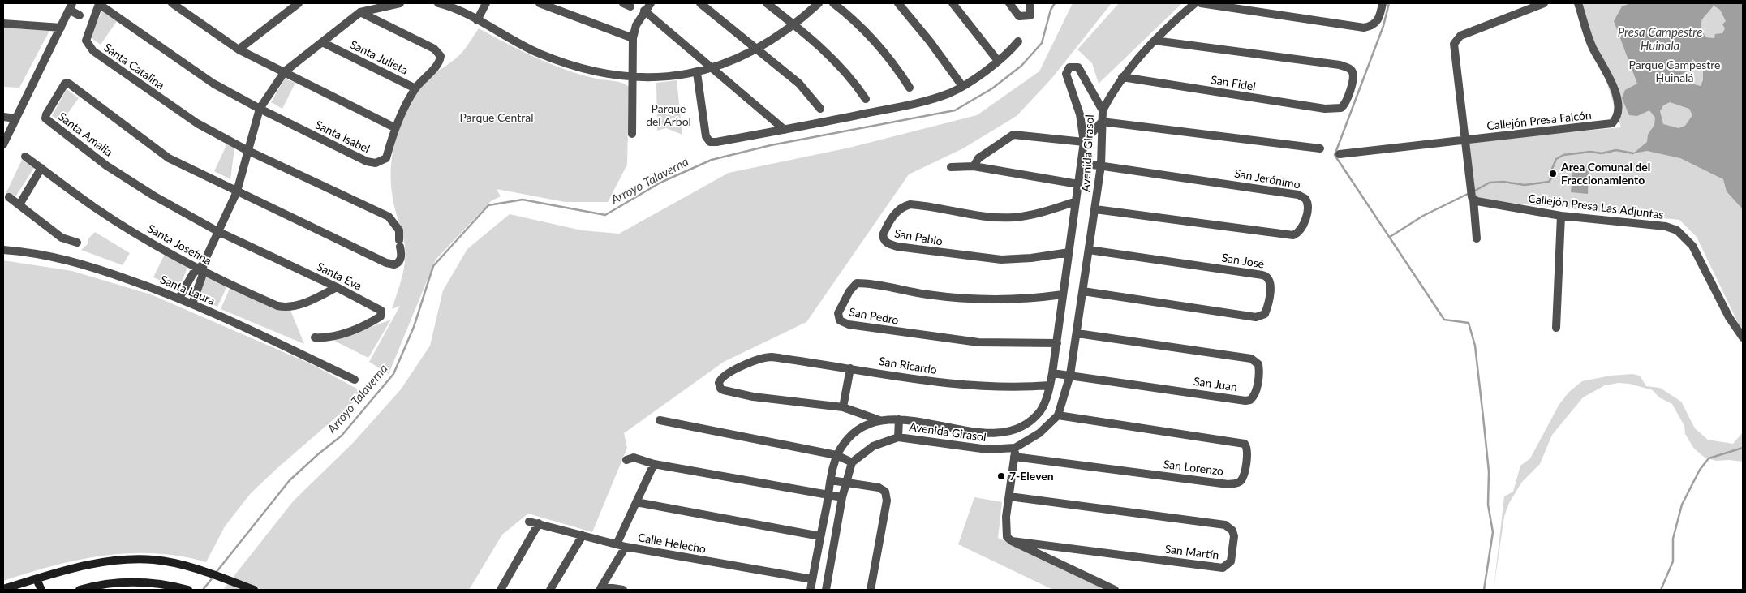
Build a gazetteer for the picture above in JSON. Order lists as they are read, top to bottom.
{
  "streets": {
    "street": [
      "Santa Julieta",
      "Santa Catalina",
      "San Fidel",
      "Callejón Presa Falcón",
      "Santa Amalia",
      "Santa Isabel",
      "Avenida Girasol",
      "San Jerónimo",
      "Callejón Presa Las Adjuntas",
      "San Pablo",
      "Santa Josefina",
      "San José",
      "Santa Eva",
      "Santa Laura",
      "San Pedro",
      "San Ricardo",
      "San Juan",
      "San Lorenzo",
      "Calle Helecho",
      "San Martín"
    ]
  },
  "crossings": [
    ["Santa Catalina", "Santa Isabel"],
    ["Santa Amalia", "Santa Eva"],
    ["Avenida Girasol", "San Jerónimo"],
    ["Avenida Girasol", "San Pablo"],
    ["Avenida Girasol", "San José"],
    ["Avenida Girasol", "San Pedro"],
    ["Avenida Girasol", "San Ricardo"],
    ["Avenida Girasol", "San Juan"],
    ["Avenida Girasol", "San Lorenzo"],
    ["Avenida Girasol", "Calle Helecho"],
    ["Santa Josefina", "Santa Eva"]
  ],
  "water": ["Presa Campestre Huinala", "Arroyo Talaverna"],
  "parks": ["Parque Campestre Huinalá", "Parque del Arbol", "Parque Central"],
  "places": ["Area Comunal del Fraccionamiento", "7-Eleven"]
}
